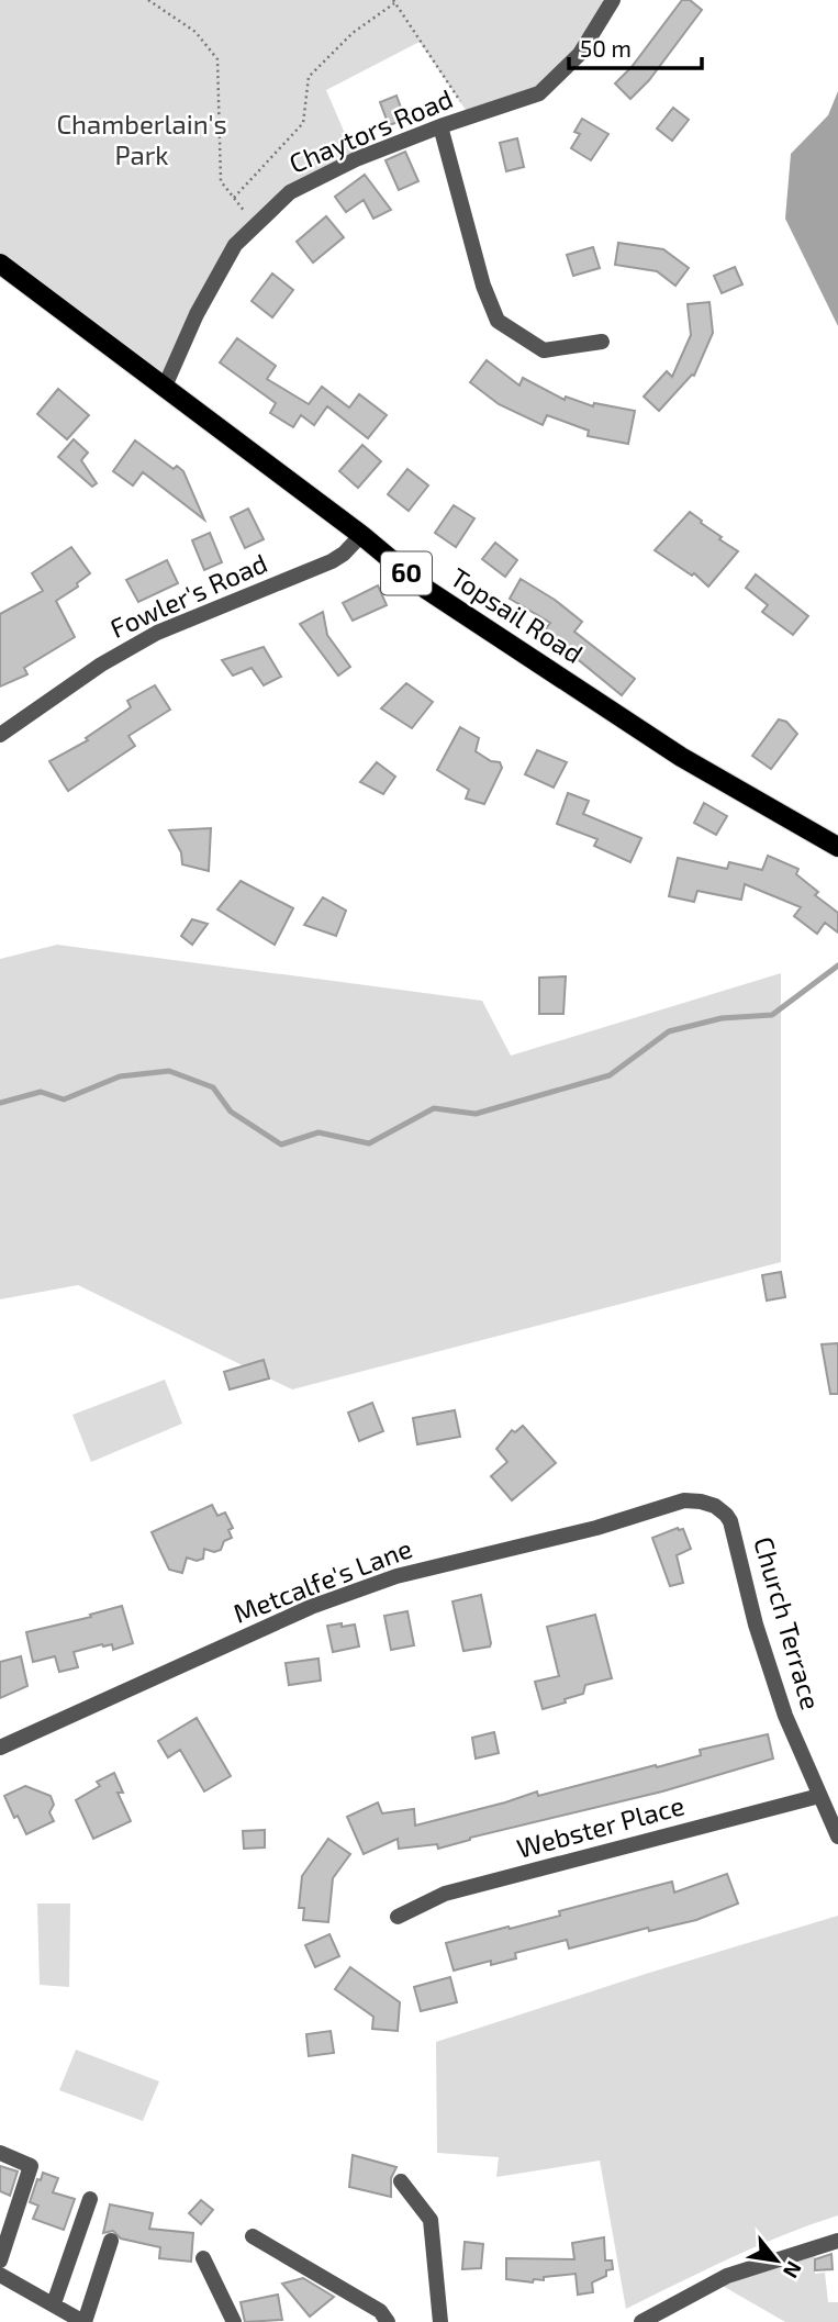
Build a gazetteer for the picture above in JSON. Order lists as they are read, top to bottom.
{
  "streets": {
    "main road": ["60", "Topsail Road"],
    "street": [
      "Chaytors Road",
      "Fowler's Road",
      "Metcalfe's Lane",
      "Church Terrace",
      "Webster Place"
    ]
  },
  "crossings": [
    ["Chaytors Road", "Topsail Road"],
    ["Fowler's Road", "Topsail Road"],
    ["Metcalfe's Lane", "Church Terrace"],
    ["Church Terrace", "Webster Place"]
  ],
  "parks": ["Chamberlain's Park"],
  "scale_bar": "50 m",
  "north": "bottom right"
}
